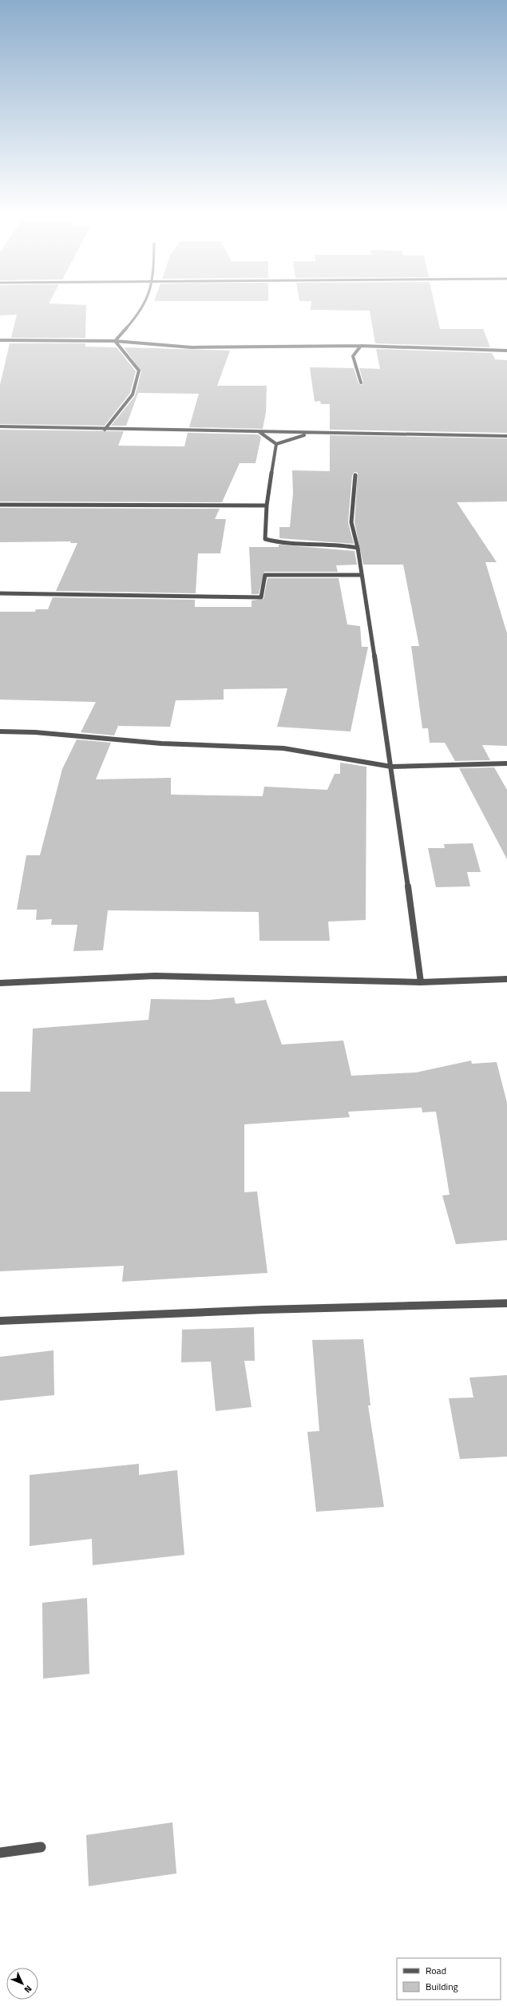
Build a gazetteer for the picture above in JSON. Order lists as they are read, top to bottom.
{
  "legend": ["Road", "Building"],
  "north": "bottom right"
}
